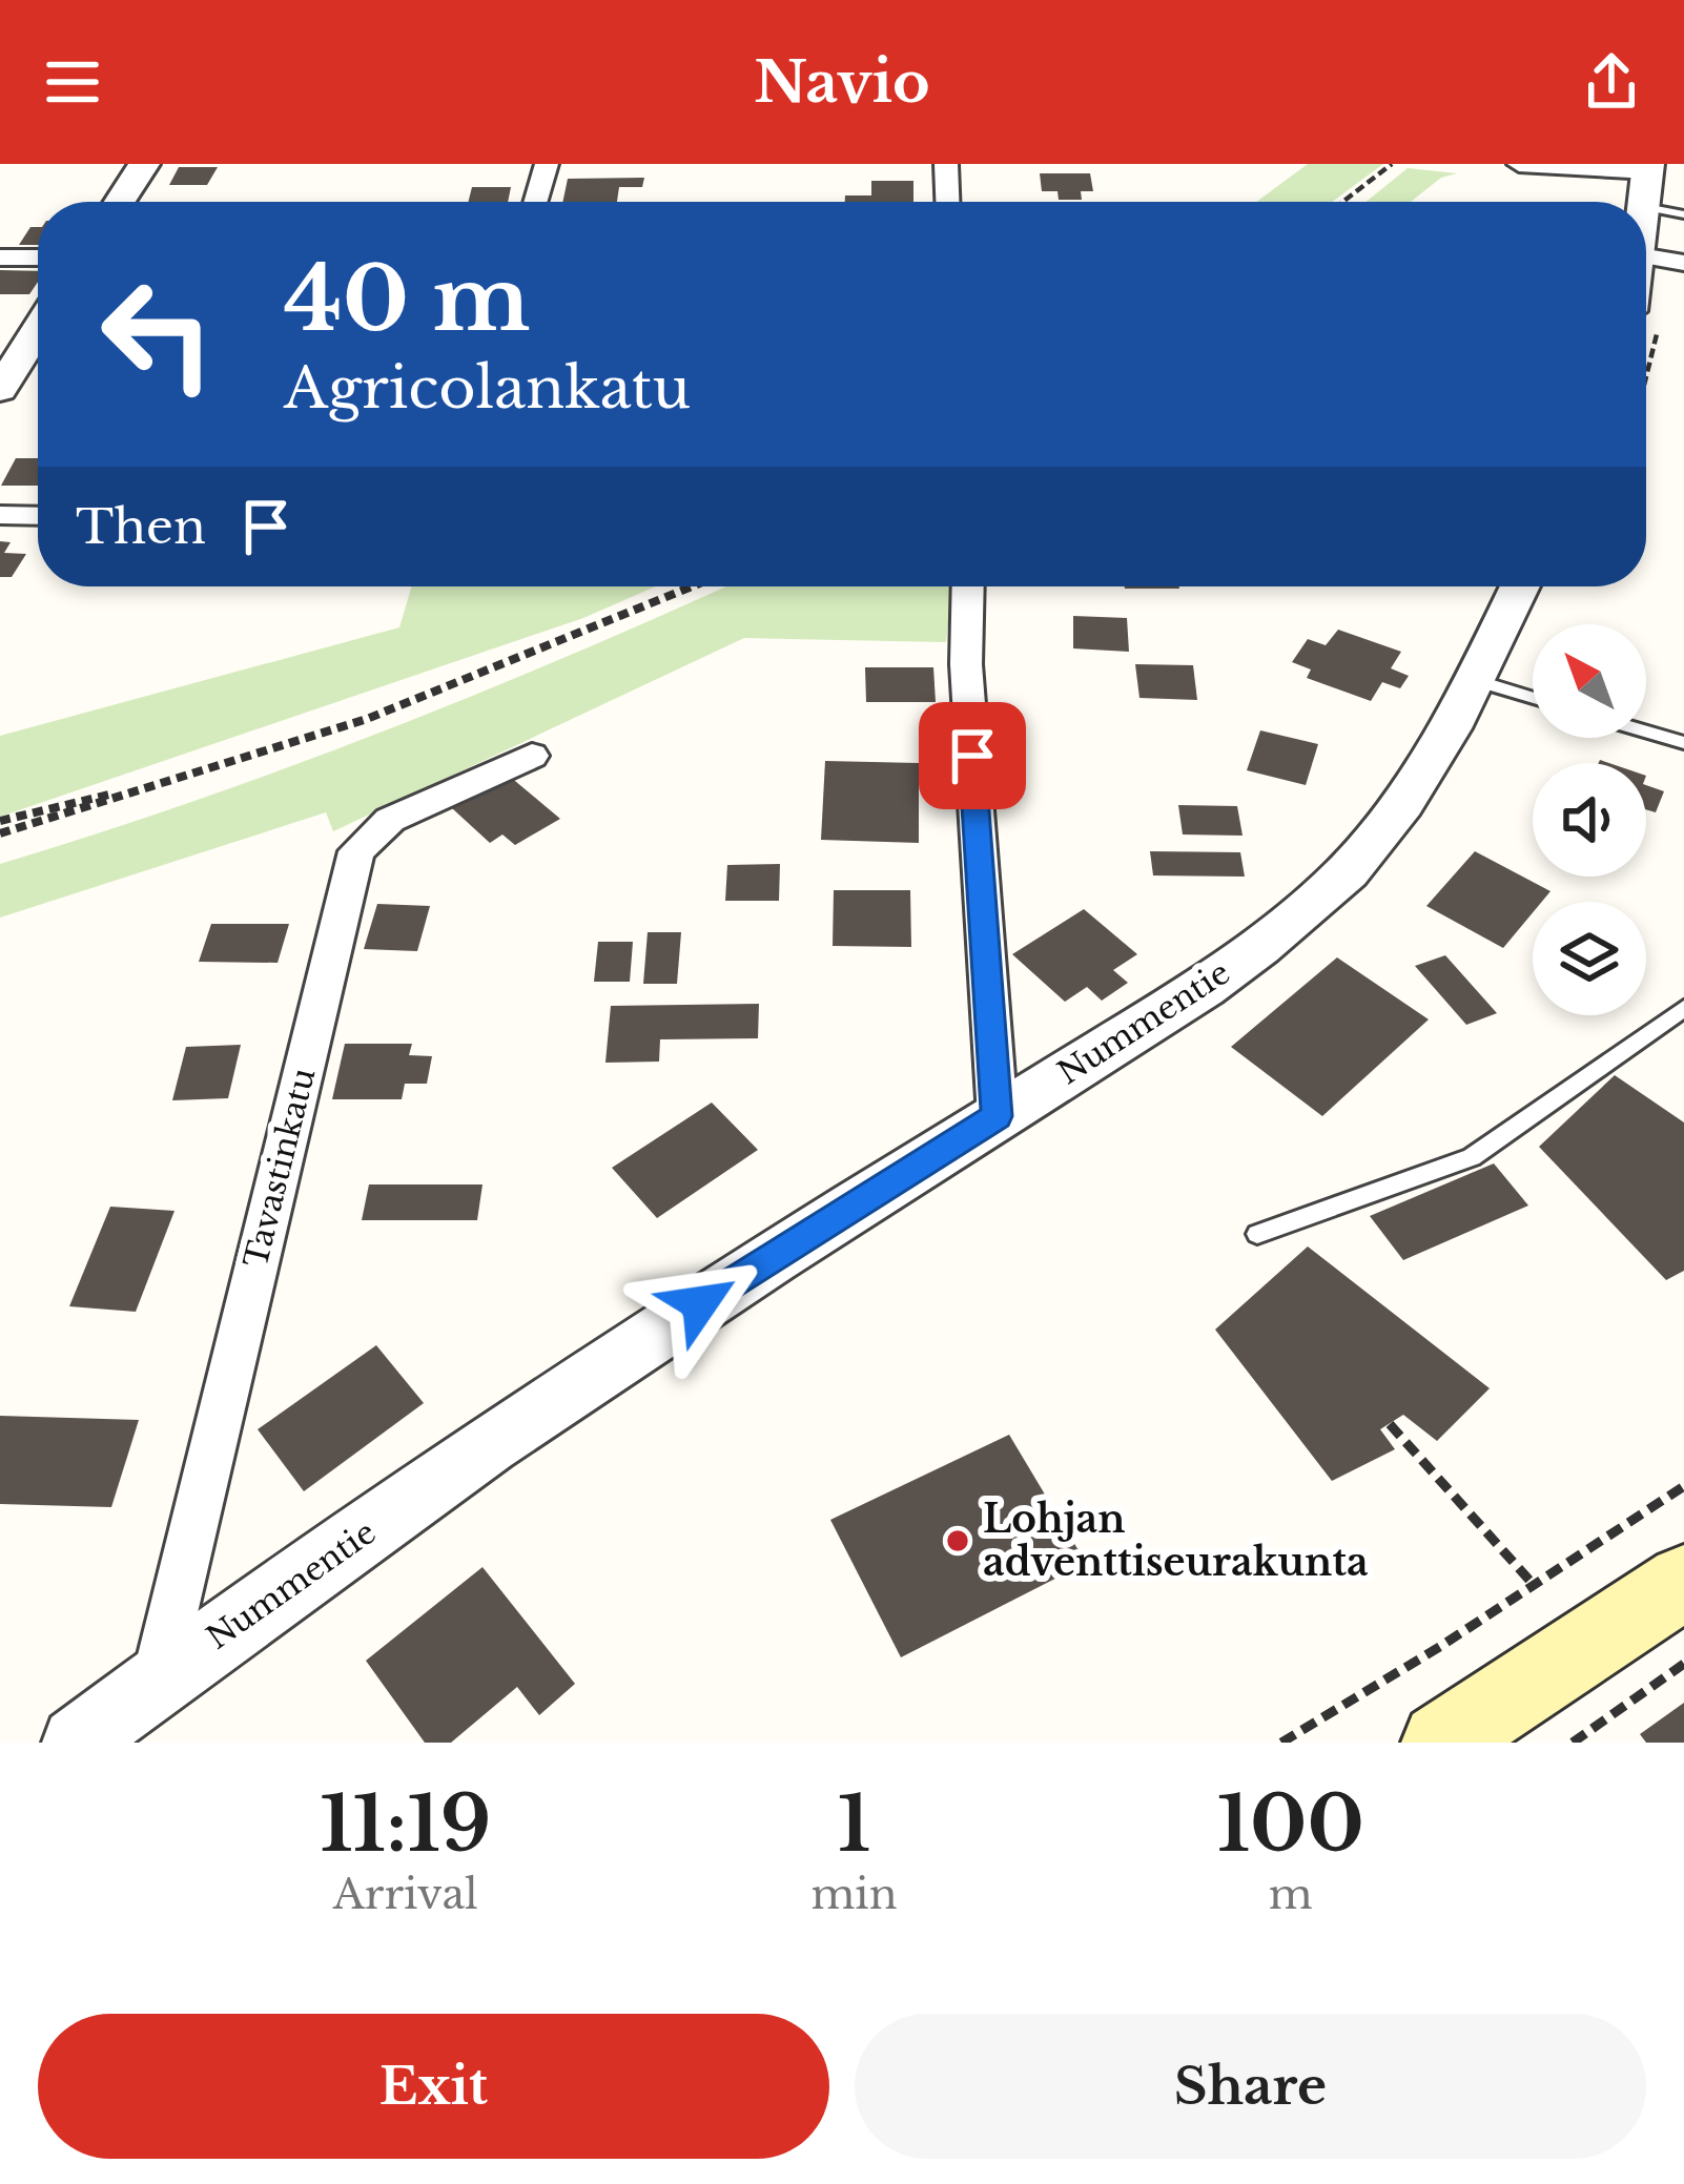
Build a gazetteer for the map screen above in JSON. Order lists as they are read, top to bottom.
{
  "streets": {
    "street": ["Nummentie", "Tavastinkatu"]
  },
  "crossings": [
    ["Nummentie", "Tavastinkatu"]
  ],
  "places": ["Lohjan adventtiseurakunta"],
  "north": "top left",
  "page": {
    "header": "Navio",
    "turn": ["40 m", "Agricolankatu"],
    "then": "Then",
    "eta": [
      "11:19",
      "Arrival",
      "1",
      "min",
      "100",
      "m"
    ],
    "buttons": ["Exit", "Share"]
  }
}
